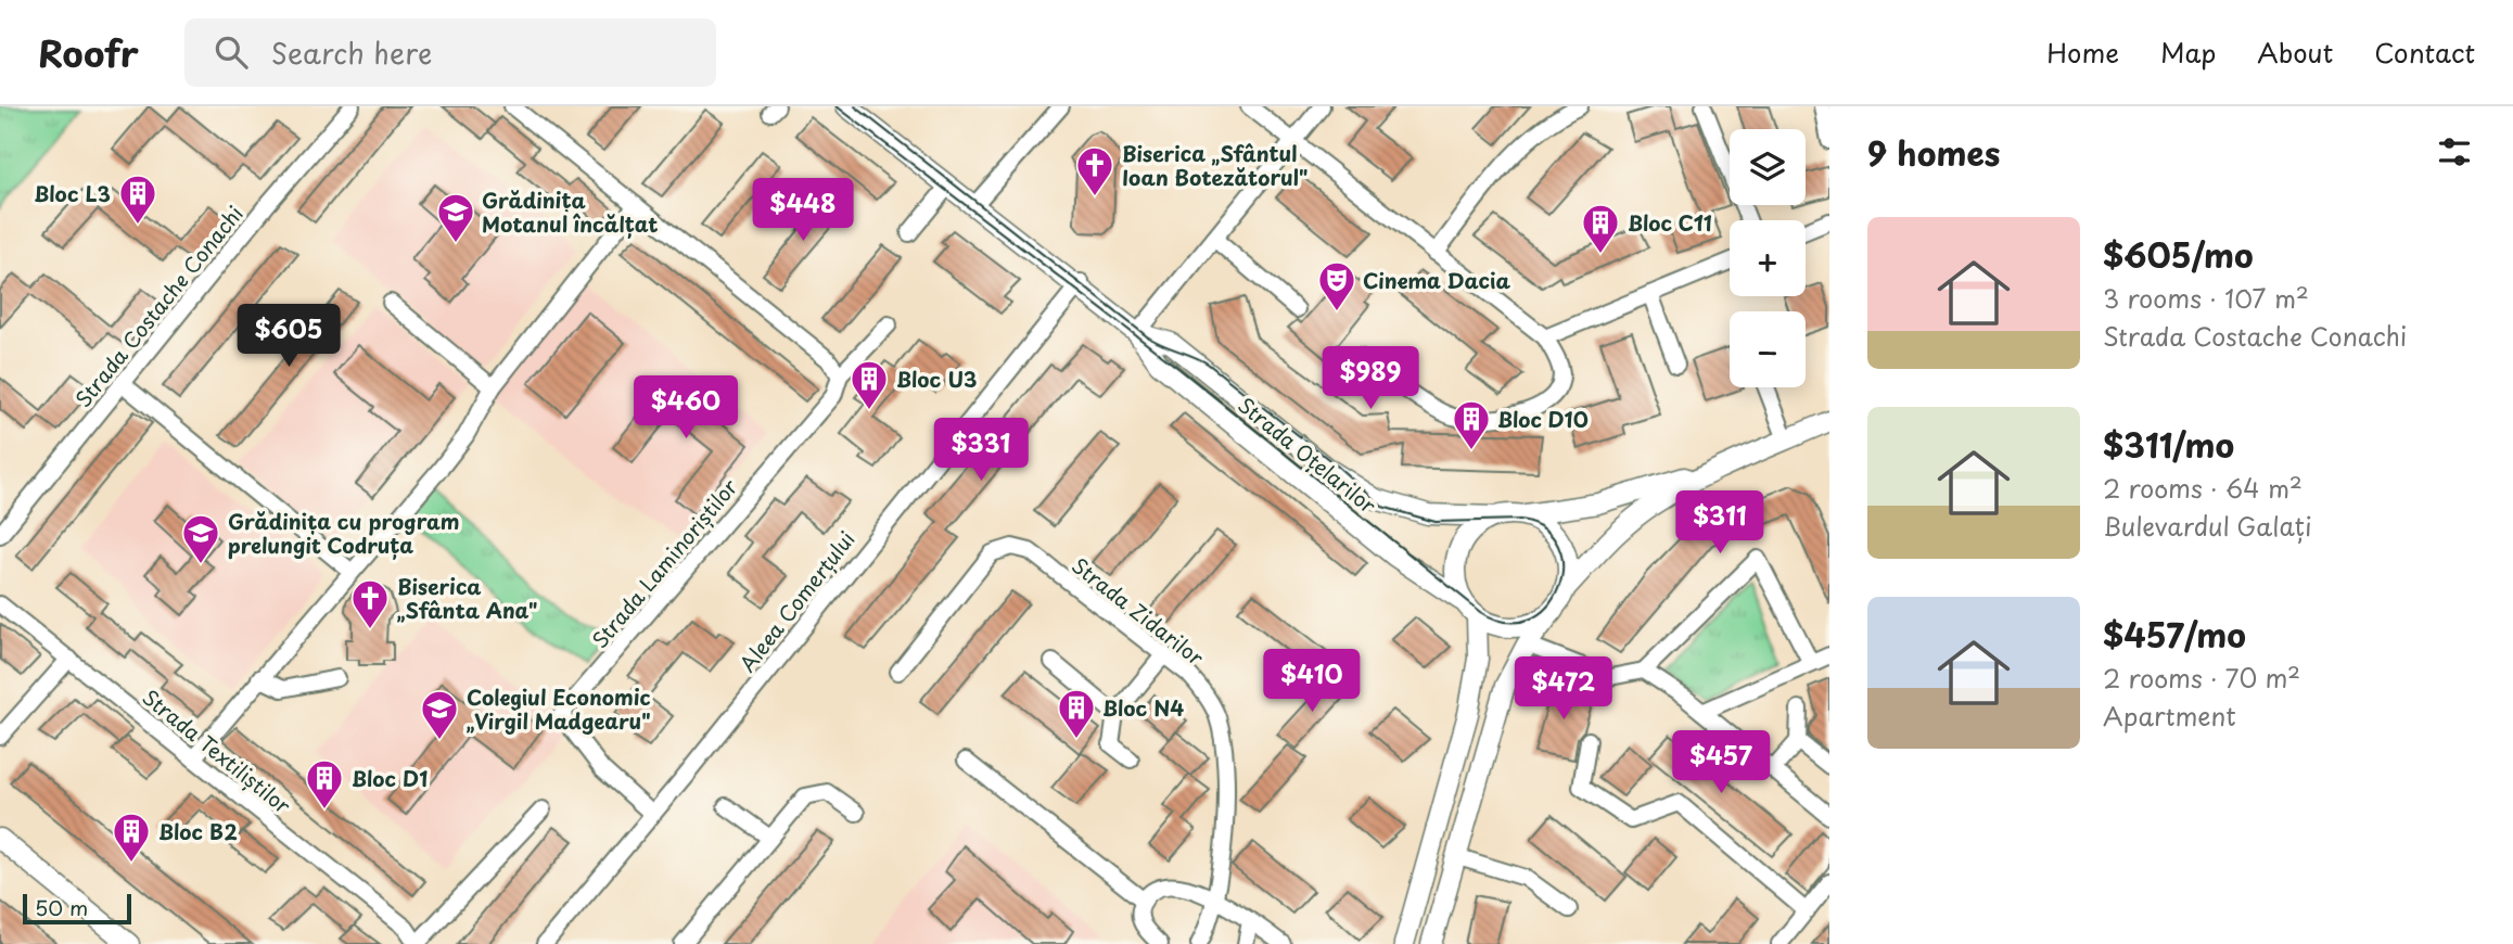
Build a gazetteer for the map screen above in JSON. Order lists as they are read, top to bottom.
{
  "streets": {
    "main road": ["Strada Oțelarilor"],
    "street": [
      "Strada Costache Conachi",
      "Strada Laminoriștilor",
      "Aleea Comerțului",
      "Strada Zidarilor",
      "Strada Textiliștilor"
    ]
  },
  "crossings": [
    ["Strada Oțelarilor", "Aleea Comerțului"],
    ["Strada Laminoriștilor", "Aleea Comerțului"]
  ],
  "places": {
    "church": ["Biserica „Sfântul Ioan Botezătorul\"", "Biserica „Sfânta Ana\""],
    "building": [
      "Bloc L3",
      "Bloc C11",
      "Bloc U3",
      "Bloc D10",
      "Bloc N4",
      "Bloc D1",
      "Bloc B2"
    ],
    "school or university": ["Grădinița Motanul încălțat", "Grădinița cu program prelungit Codruța", "Colegiul Economic „Virgil Madgearu\""],
    "theatre": ["Cinema Dacia"]
  },
  "scale_bar": "50 m",
  "page": {
    "header": "Roofr",
    "search": "Search here",
    "nav": [
      "Home",
      "Map",
      "About",
      "Contact"
    ],
    "heading": "9 homes",
    "map_buttons": ["+", "−"],
    "price": [
      "$448",
      "$605",
      "$989",
      "$460",
      "$331",
      "$311",
      "$410",
      "$472",
      "$457"
    ],
    "list": [
      {
        "name": "$605/mo",
        "note": "3 rooms · 107 m² · Strada Costache Conachi"
      },
      {
        "name": "$311/mo",
        "note": "2 rooms · 64 m² · Bulevardul Galați"
      },
      {
        "name": "$457/mo",
        "note": "2 rooms · 70 m² · Apartment"
      }
    ],
    "scale": "50 m"
  }
}
